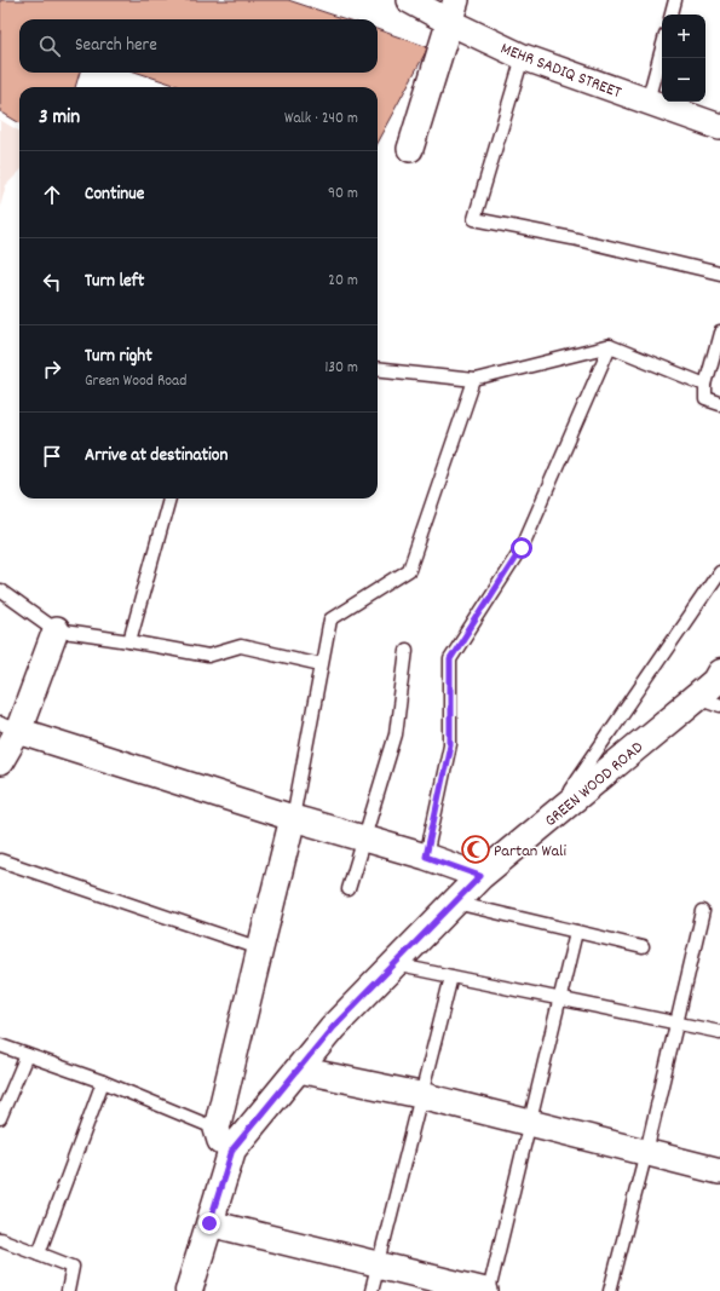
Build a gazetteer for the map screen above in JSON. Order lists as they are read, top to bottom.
{
  "streets": {
    "street": ["MEHR SADIQ STREET", "GREEN WOOD ROAD"]
  },
  "places": {
    "mosque": ["Partan Wali"]
  },
  "page": {
    "map_buttons": ["+", "−"],
    "search": "Search here",
    "heading": ["3 min", "Walk · 240 m"],
    "list": [
      ["Continue", "90 m"],
      ["Turn left", "20 m"],
      ["Turn right", "Green Wood Road", "130 m"],
      "Arrive at destination"
    ]
  }
}
